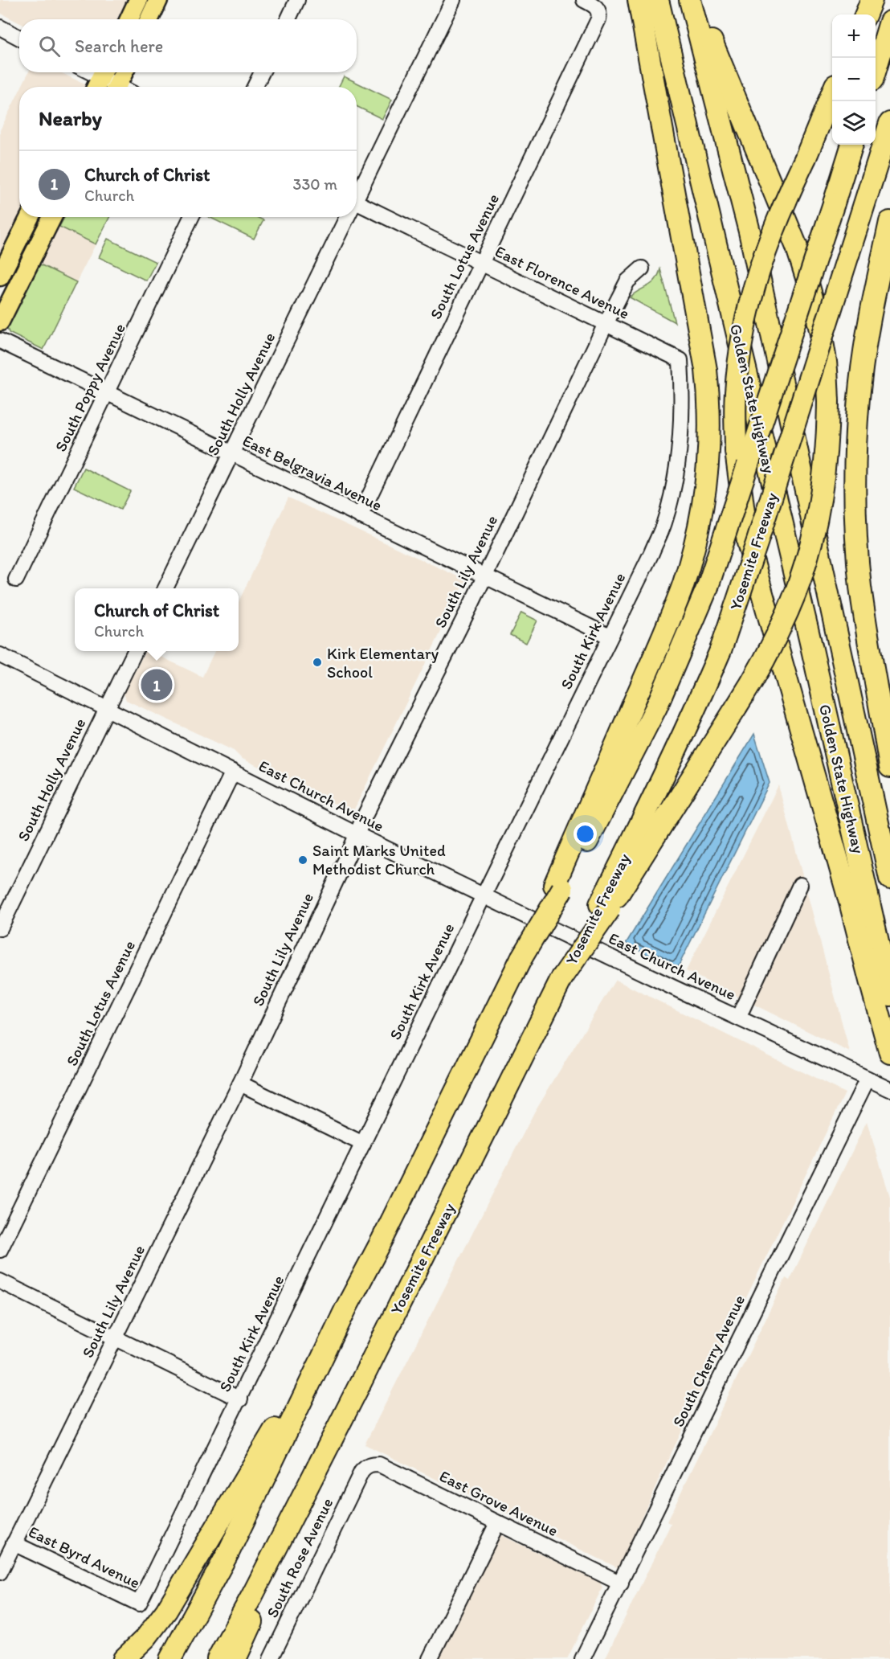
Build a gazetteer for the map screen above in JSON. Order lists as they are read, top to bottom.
{
  "streets": {
    "highway": ["Golden State Highway", "Yosemite Freeway"],
    "street": [
      "South Lotus Avenue",
      "East Florence Avenue",
      "South Poppy Avenue",
      "South Holly Avenue",
      "East Belgravia Avenue",
      "South Lily Avenue",
      "South Kirk Avenue",
      "East Church Avenue",
      "South Cherry Avenue",
      "East Grove Avenue",
      "East Byrd Avenue",
      "South Rose Avenue"
    ]
  },
  "crossings": [
    ["South Lotus Avenue", "East Florence Avenue"],
    ["South Lotus Avenue", "East Belgravia Avenue"],
    ["South Lotus Avenue", "East Church Avenue"],
    ["East Florence Avenue", "South Lily Avenue"],
    ["East Florence Avenue", "South Kirk Avenue"],
    ["South Poppy Avenue", "East Belgravia Avenue"],
    ["South Holly Avenue", "East Belgravia Avenue"],
    ["South Holly Avenue", "East Church Avenue"],
    ["East Belgravia Avenue", "South Lily Avenue"],
    ["East Belgravia Avenue", "South Kirk Avenue"],
    ["South Lily Avenue", "East Church Avenue"],
    ["South Lily Avenue", "East Byrd Avenue"],
    ["South Kirk Avenue", "East Church Avenue"],
    ["South Kirk Avenue", "East Byrd Avenue"],
    ["East Church Avenue", "South Cherry Avenue"],
    ["South Cherry Avenue", "East Grove Avenue"],
    ["East Grove Avenue", "South Rose Avenue"]
  ],
  "places": ["Kirk Elementary School", "Saint Marks United Methodist Church"],
  "page": {
    "map_buttons": ["+", "−"],
    "search": "Search here",
    "heading": "Nearby",
    "list": [
      {
        "mark": "1",
        "name": "Church of Christ",
        "note": "Church",
        "value": "330 m"
      }
    ],
    "popup": ["Church of Christ", "Church"],
    "pins": "1"
  }
}
